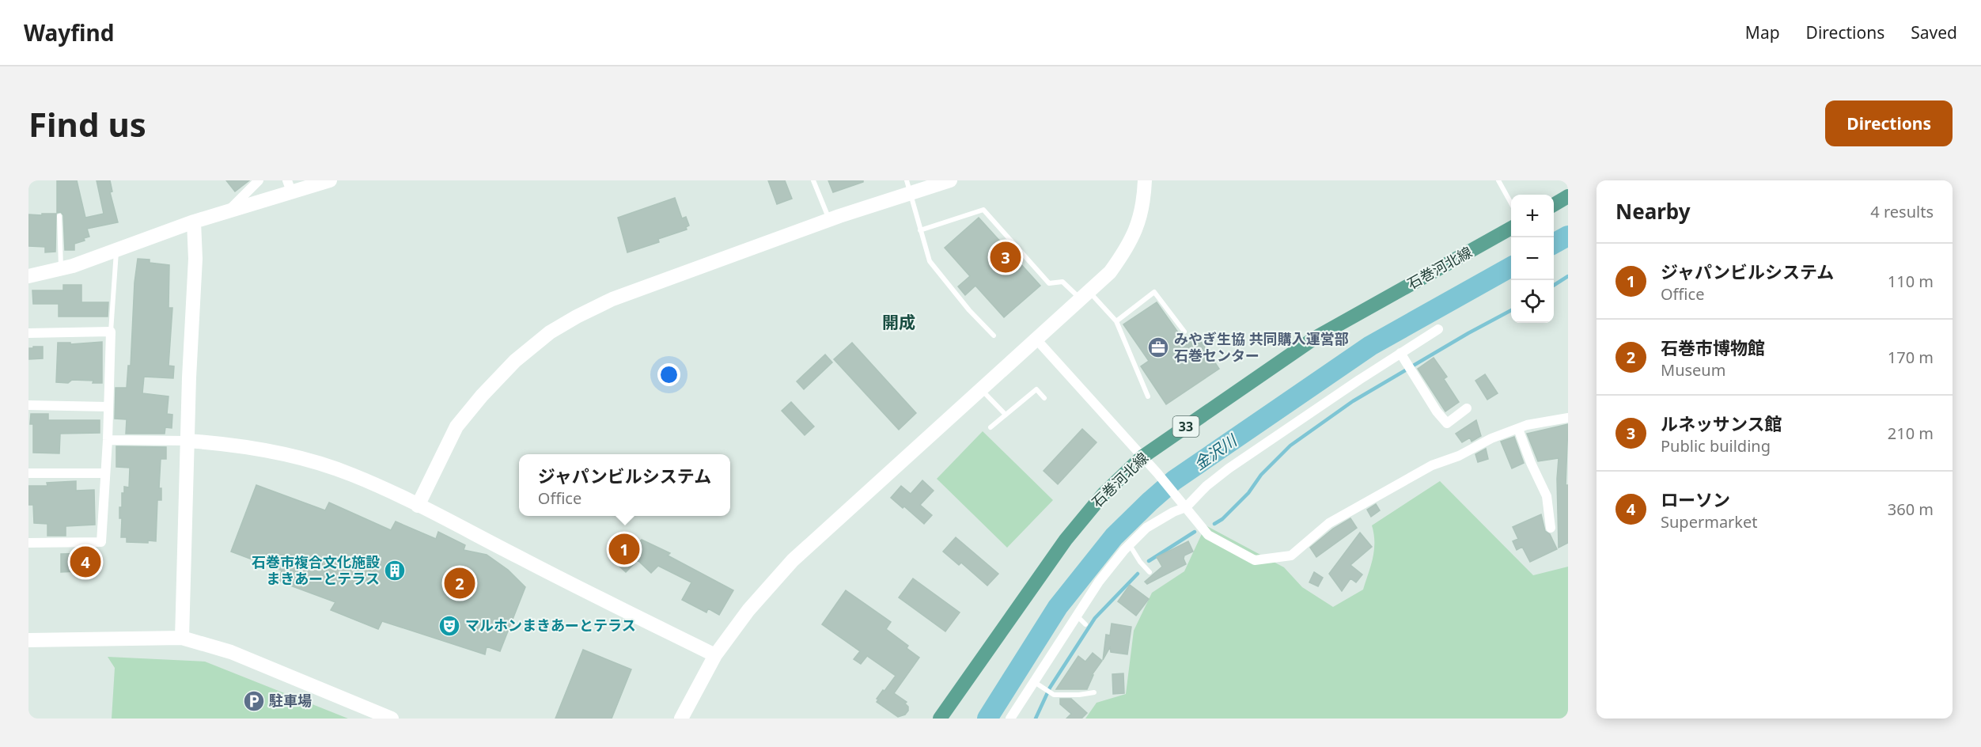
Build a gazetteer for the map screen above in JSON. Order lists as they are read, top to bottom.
{
  "streets": {
    "main road": ["石巻河北線", "33"]
  },
  "districts": ["開成"],
  "water": ["金沢川"],
  "places": {
    "office": ["みやぎ生協 共同購入運営部 石巻センター"],
    "building": ["石巻市複合文化施設 まきあーとテラス"],
    "theatre": ["マルホンまきあーとテラス"],
    "parking": ["駐車場"]
  },
  "page": {
    "header": "Wayfind",
    "nav": ["Map", "Directions", "Saved"],
    "buttons": "Directions",
    "title": "Find us",
    "heading": ["Nearby", "4 results"],
    "map_buttons": ["+", "−"],
    "pins": [
      "3",
      "1",
      "4",
      "2"
    ],
    "list": [
      {
        "mark": "1",
        "name": "ジャパンビルシステム",
        "note": "Office",
        "value": "110 m"
      },
      {
        "mark": "2",
        "name": "石巻市博物館",
        "note": "Museum",
        "value": "170 m"
      },
      {
        "mark": "3",
        "name": "ルネッサンス館",
        "note": "Public building",
        "value": "210 m"
      },
      {
        "mark": "4",
        "name": "ローソン",
        "note": "Supermarket",
        "value": "360 m"
      }
    ],
    "popup": ["ジャパンビルシステム", "Office"]
  }
}
